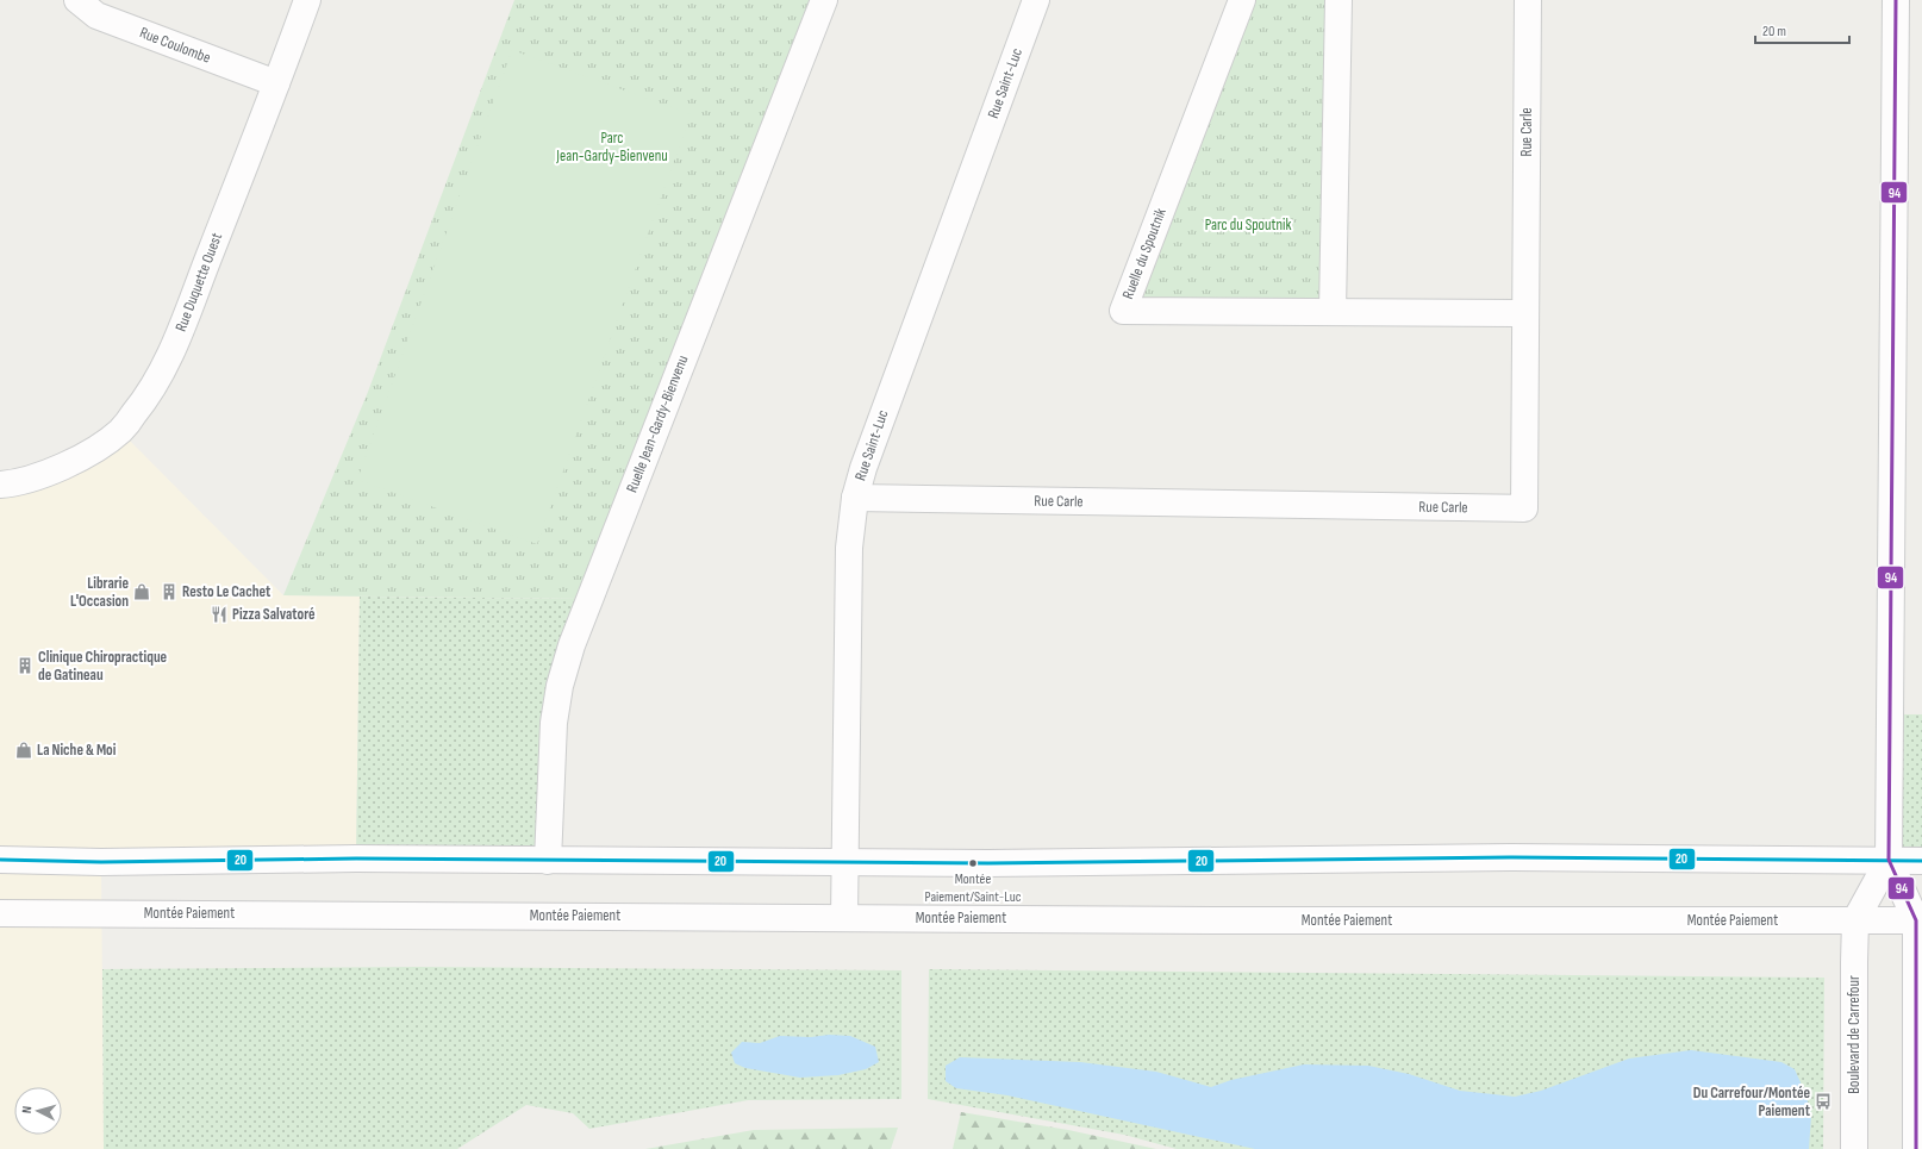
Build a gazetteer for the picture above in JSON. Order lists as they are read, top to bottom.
{
  "streets": {
    "street": [
      "Rue Coulombe",
      "Rue Saint-Luc",
      "Rue Carle",
      "Ruelle du Spoutnik",
      "Rue Duquette Ouest",
      "Ruelle Jean-Gardy-Bienvenu",
      "Montée Paiement",
      "Boulevard de Carrefour"
    ]
  },
  "crossings": [
    ["Rue Coulombe", "Rue Duquette Ouest"],
    ["Rue Saint-Luc", "Rue Carle"],
    ["Rue Saint-Luc", "Montée Paiement"],
    ["Rue Carle", "Ruelle du Spoutnik"],
    ["Montée Paiement", "Boulevard de Carrefour"]
  ],
  "parks": ["Parc Jean-Gardy-Bienvenu", "Parc du Spoutnik"],
  "places": {
    "shop": ["Librarie L'Occasion", "La Niche & Moi"],
    "building": ["Resto Le Cachet", "Clinique Chiropractique de Gatineau"],
    "restaurant": ["Pizza Salvatoré"],
    "other": ["Montée Paiement/Saint-Luc"],
    "bus stop": ["Du Carrefour/Montée Paiement"]
  },
  "lines": ["transit line 94", "transit line 20"],
  "scale_bar": "20 m",
  "north": "left"
}
